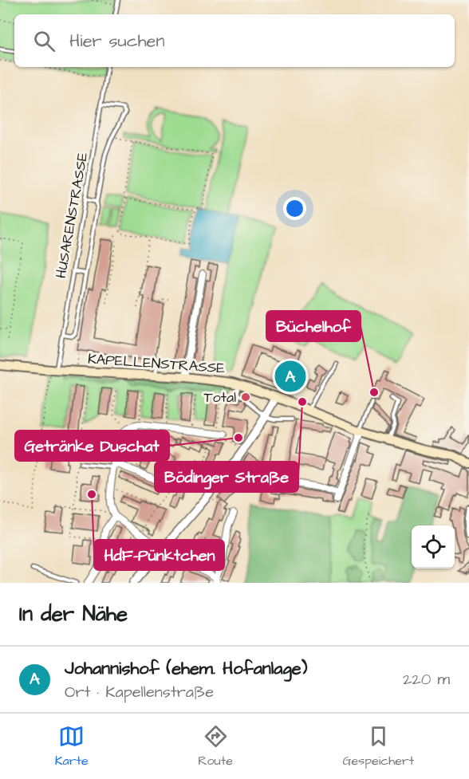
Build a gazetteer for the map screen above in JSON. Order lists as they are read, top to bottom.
{
  "streets": {
    "main road": ["KAPELLENSTRASSE"],
    "lane": ["HUSARENSTRASSE"]
  },
  "crossings": [
    ["HUSARENSTRASSE", "KAPELLENSTRASSE"]
  ],
  "places": [
    "Büchelhof",
    "Total",
    "Bödinger Straße",
    "Getränke Duschat",
    "HdF-Pünktchen"
  ],
  "page": {
    "search": "Hier suchen",
    "pins": "A",
    "heading": "In der Nähe",
    "list": [
      {
        "mark": "A",
        "name": "Johannishof (ehem. Hofanlage)",
        "note": "Ort · Kapellenstraße",
        "value": "220 m"
      }
    ],
    "nav": ["Karte", "Route", "Gespeichert"]
  }
}
